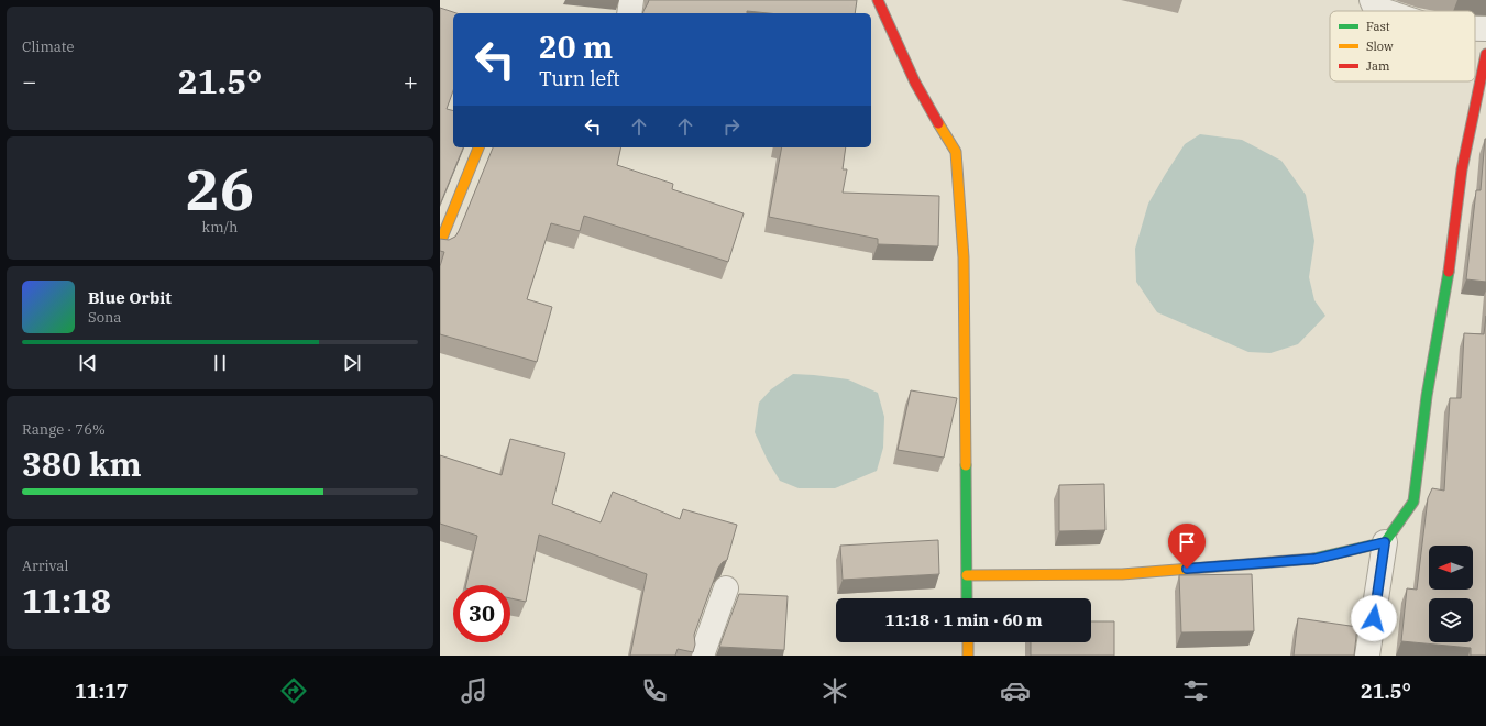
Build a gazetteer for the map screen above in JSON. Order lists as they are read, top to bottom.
{
  "legend": ["Fast", "Slow", "Jam"],
  "north": "left",
  "page": {
    "tile": [
      "Climate",
      ["26", "km/h"],
      ["Range · 76%", "380 km"],
      ["Arrival", "11:18"]
    ],
    "turn": ["20 m", "Turn left"],
    "heat": ["−", "21.5°", "+"],
    "song": ["Blue Orbit", "Sona"],
    "limit": "30",
    "trip": "11:18 · 1 min · 60 m",
    "tabs": ["11:17", "21.5°"]
  }
}
